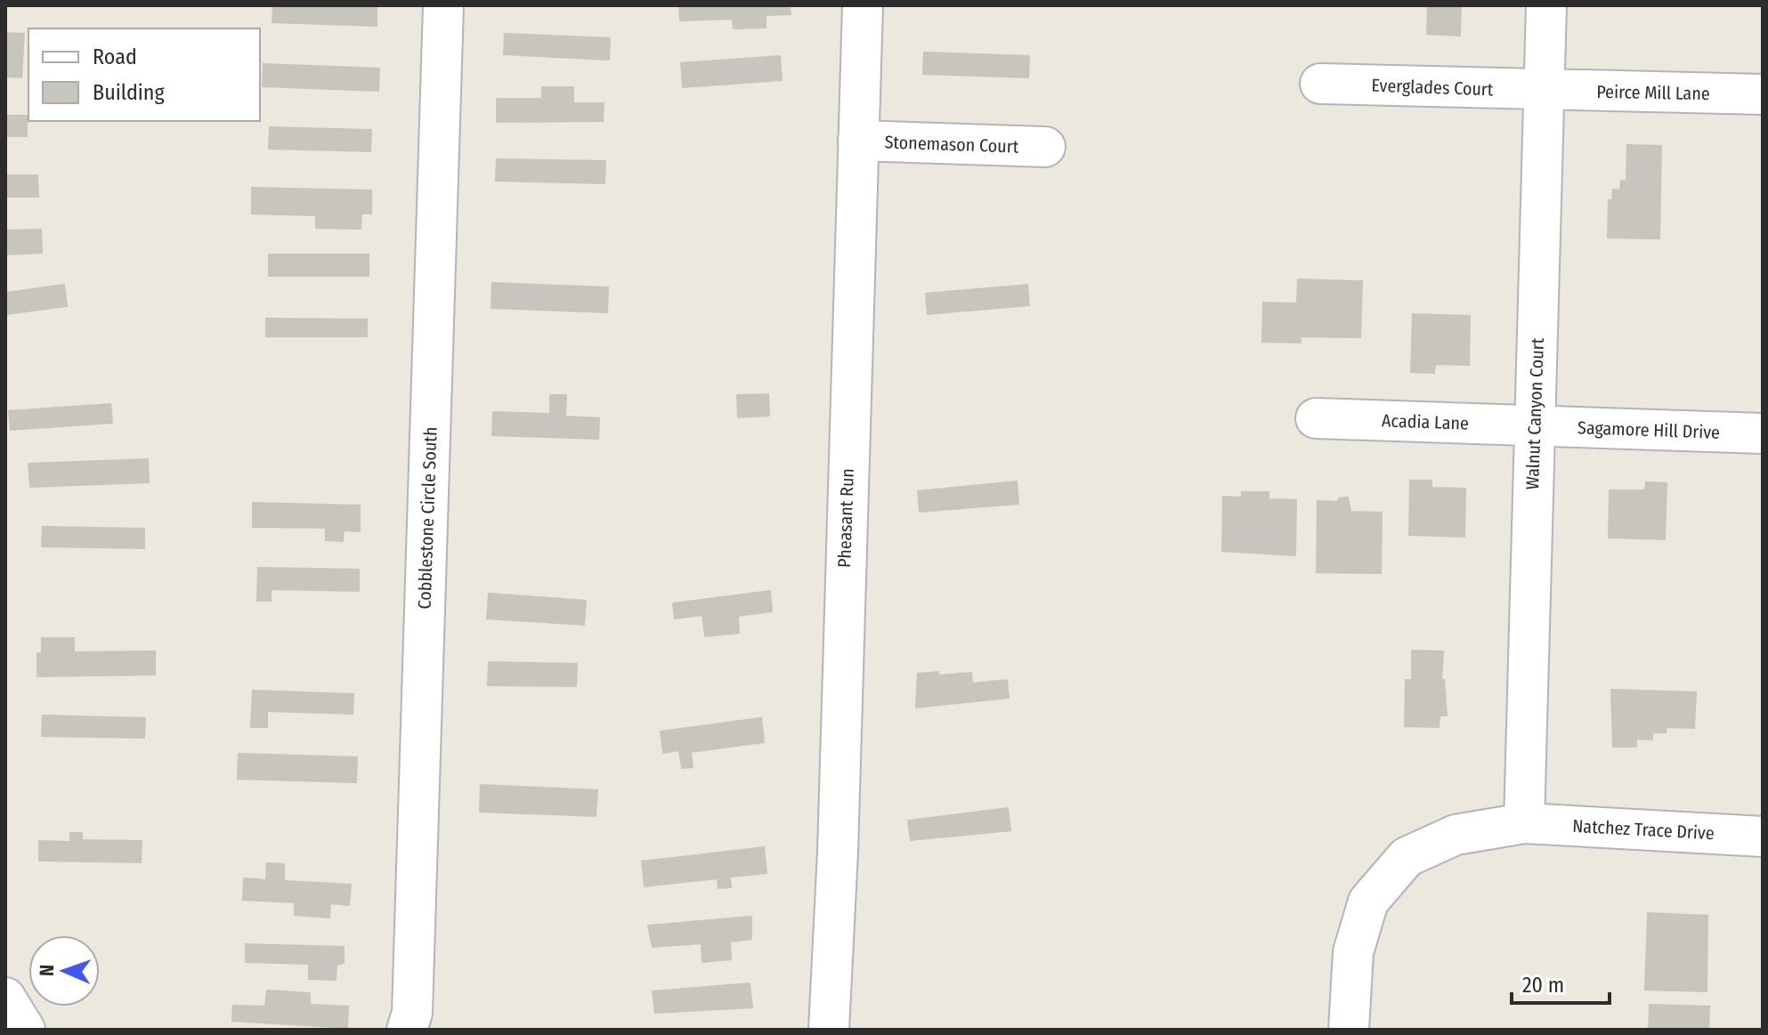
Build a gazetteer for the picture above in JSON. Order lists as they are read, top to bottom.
{
  "streets": {
    "street": [
      "Everglades Court",
      "Peirce Mill Lane",
      "Stonemason Court",
      "Walnut Canyon Court",
      "Acadia Lane",
      "Sagamore Hill Drive",
      "Cobblestone Circle South",
      "Pheasant Run",
      "Natchez Trace Drive"
    ]
  },
  "crossings": [
    ["Everglades Court", "Peirce Mill Lane"],
    ["Everglades Court", "Walnut Canyon Court"],
    ["Peirce Mill Lane", "Walnut Canyon Court"],
    ["Stonemason Court", "Pheasant Run"],
    ["Walnut Canyon Court", "Acadia Lane"],
    ["Walnut Canyon Court", "Sagamore Hill Drive"],
    ["Walnut Canyon Court", "Natchez Trace Drive"],
    ["Acadia Lane", "Sagamore Hill Drive"]
  ],
  "legend": ["Road", "Building"],
  "scale_bar": "20 m",
  "north": "left"
}
